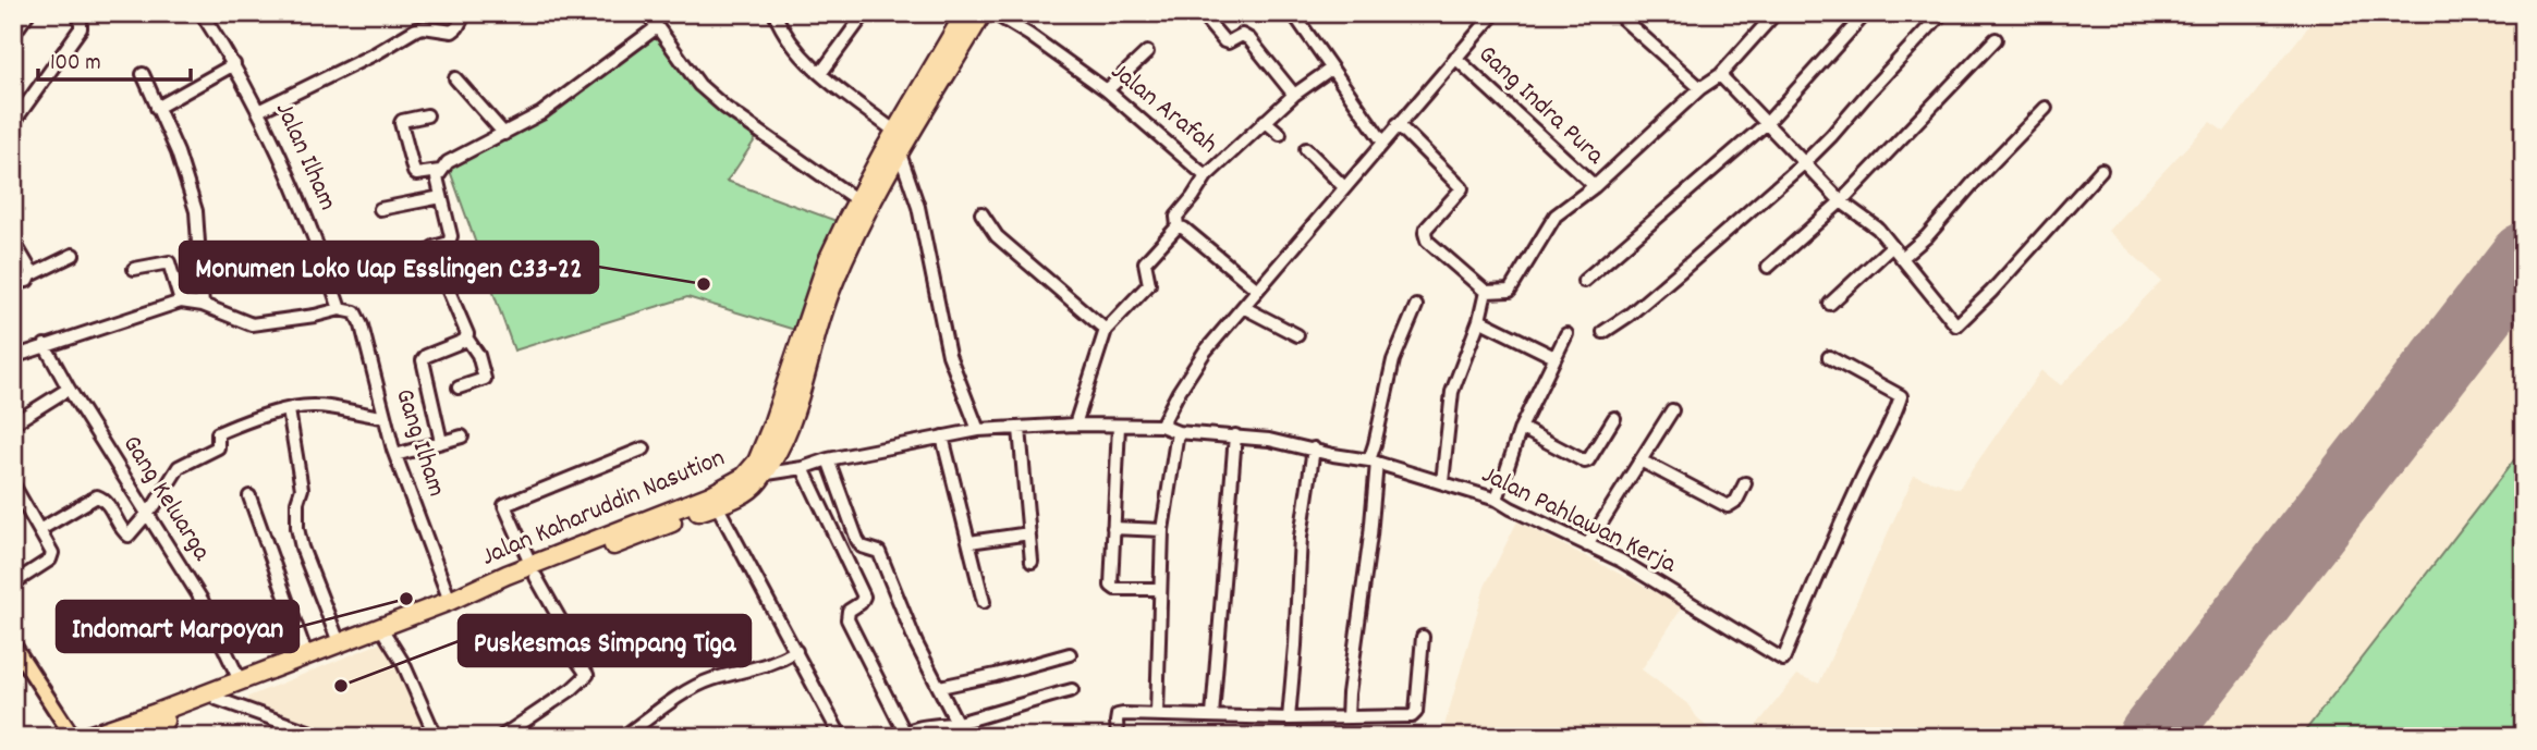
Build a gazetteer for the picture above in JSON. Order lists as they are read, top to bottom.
{
  "streets": {
    "highway": ["Jalan Kaharuddin Nasution"],
    "street": [
      "Gang Indra Pura",
      "Jalan Arafah",
      "Jalan Ilham",
      "Gang Ilham",
      "Gang Keluarga",
      "Jalan Pahlawan Kerja"
    ]
  },
  "crossings": [
    ["Jalan Ilham", "Gang Ilham"],
    ["Gang Ilham", "Jalan Kaharuddin Nasution"],
    ["Gang Keluarga", "Jalan Kaharuddin Nasution"],
    ["Jalan Kaharuddin Nasution", "Jalan Pahlawan Kerja"]
  ],
  "places": ["Monumen Loko Uap Esslingen C33-22", "Indomart Marpoyan", "Puskesmas Simpang Tiga"],
  "scale_bar": "100 m"
}
